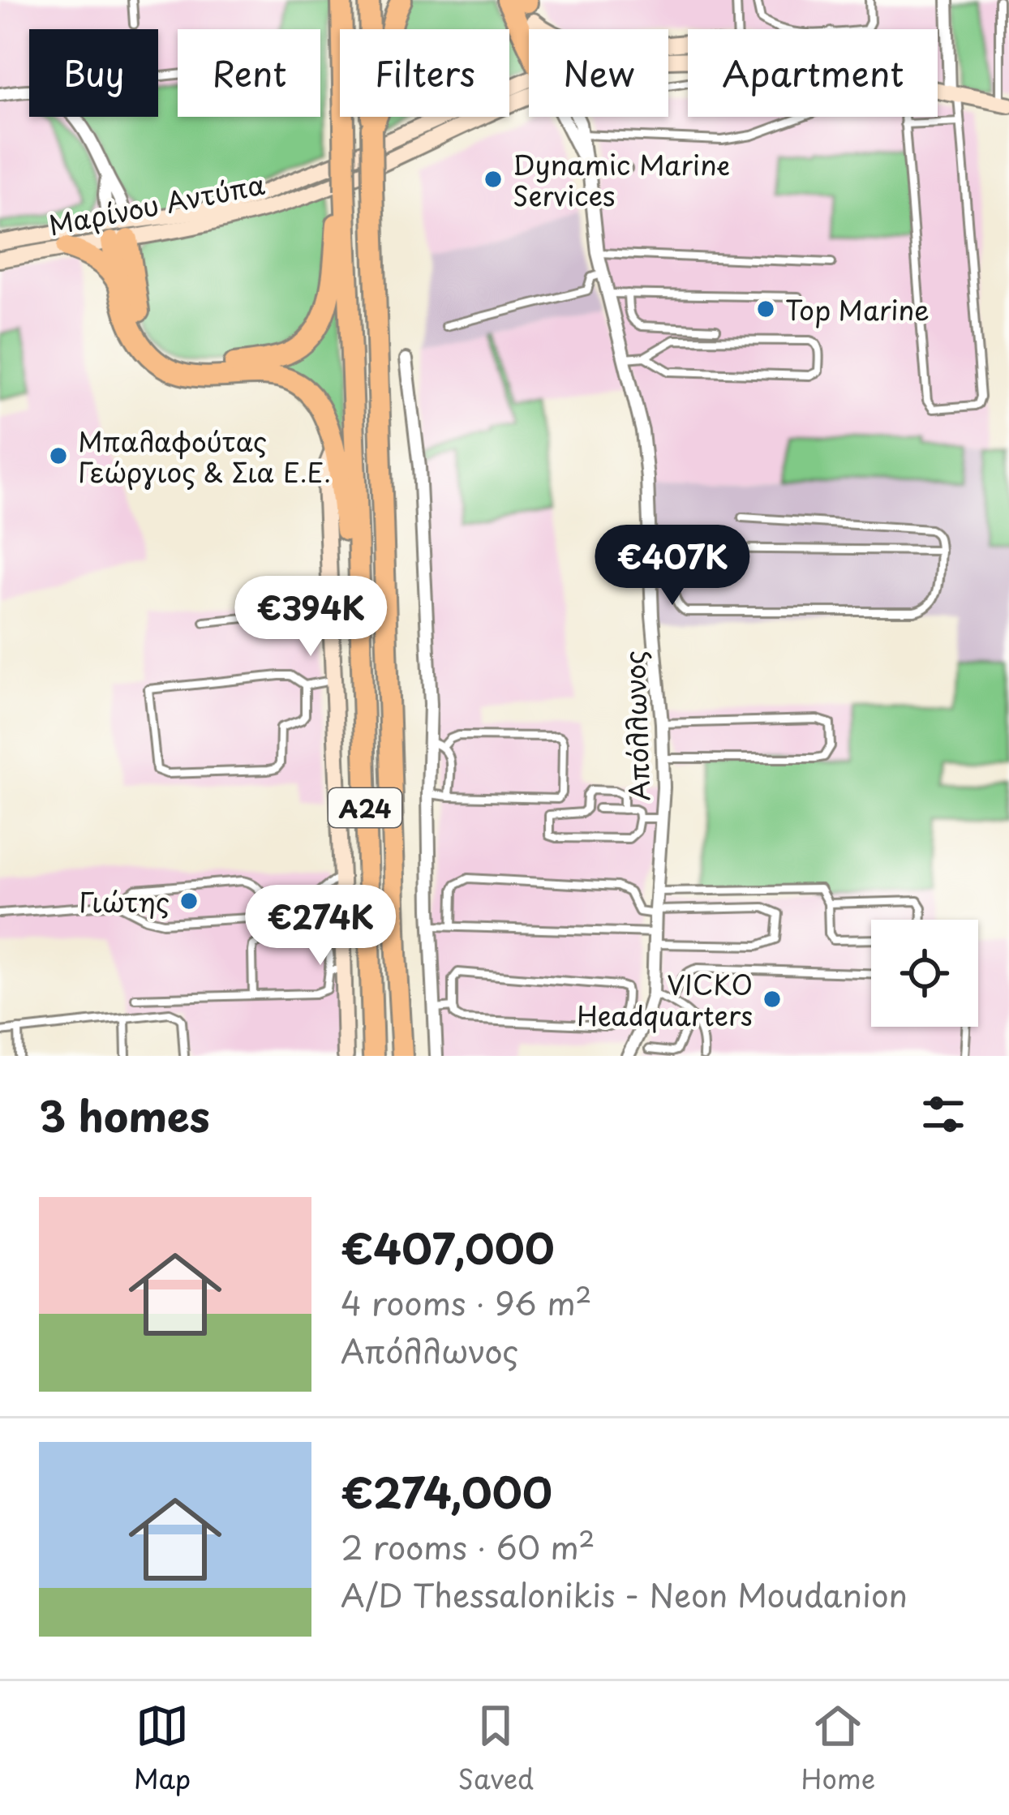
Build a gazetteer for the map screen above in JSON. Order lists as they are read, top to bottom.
{
  "streets": {
    "highway": ["Α24"],
    "main road": ["Μαρίνου Αντύπα"],
    "street": ["Απόλλωνος"]
  },
  "places": [
    "Dynamic Marine Services",
    "Top Marine",
    "Μπαλαφούτας Γεώργιος & Σια Ε.Ε.",
    "Γιώτης",
    "VICKO Headquarters"
  ],
  "page": {
    "chip": [
      "Buy",
      "Rent",
      "Filters",
      "New",
      "Apartment"
    ],
    "price": ["€407K", "€394K", "€274K"],
    "heading": "3 homes",
    "list": [
      {
        "name": "€407,000",
        "note": "4 rooms · 96 m² · Απόλλωνος"
      },
      {
        "name": "€274,000",
        "note": "2 rooms · 60 m² · A/D Thessalonikis - Neon Moudanion"
      }
    ],
    "tabs": ["Map", "Saved", "Home"]
  }
}
